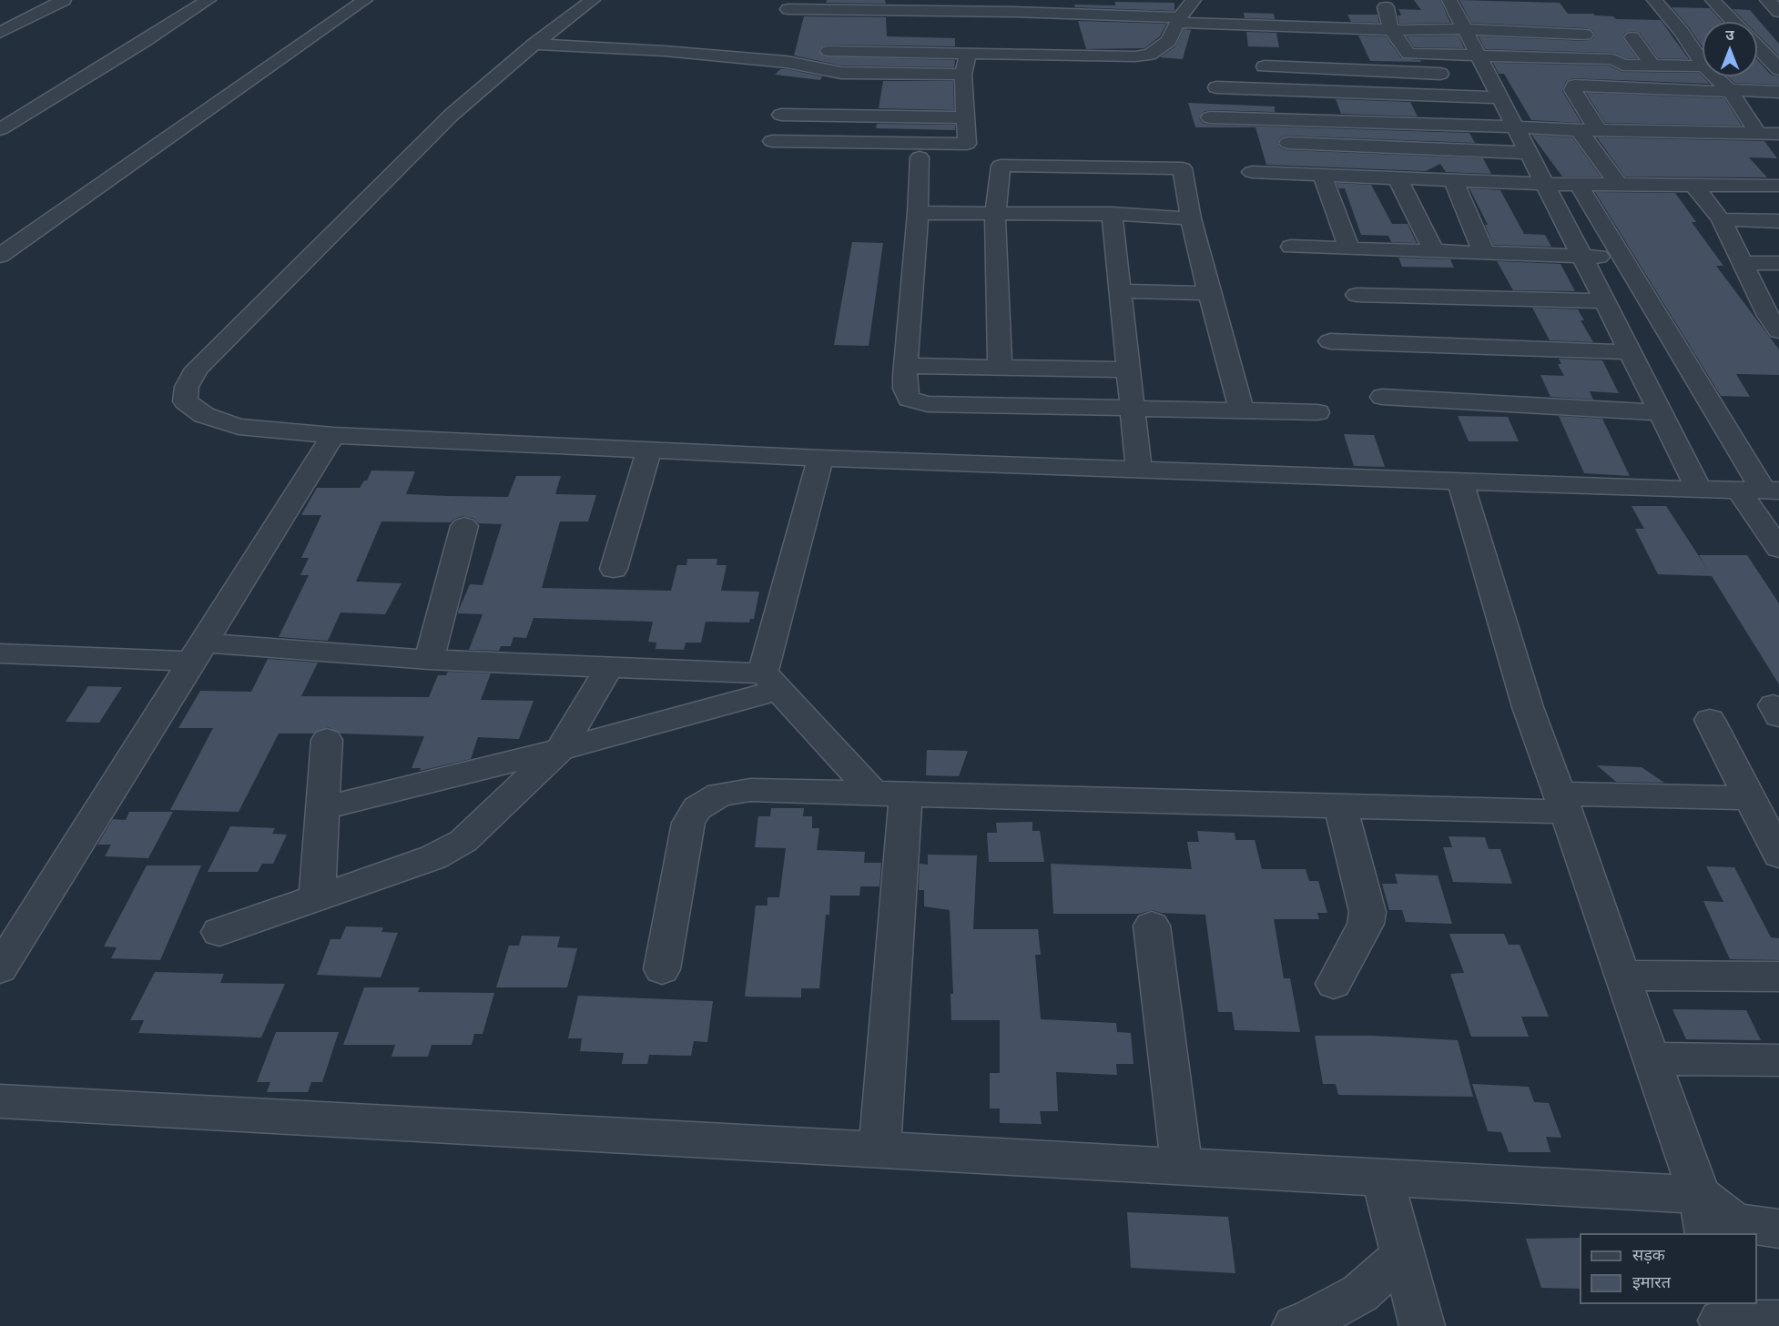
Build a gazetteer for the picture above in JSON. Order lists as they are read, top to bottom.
{
  "legend": ["सड़क", "इमारत"],
  "north": "top"
}
